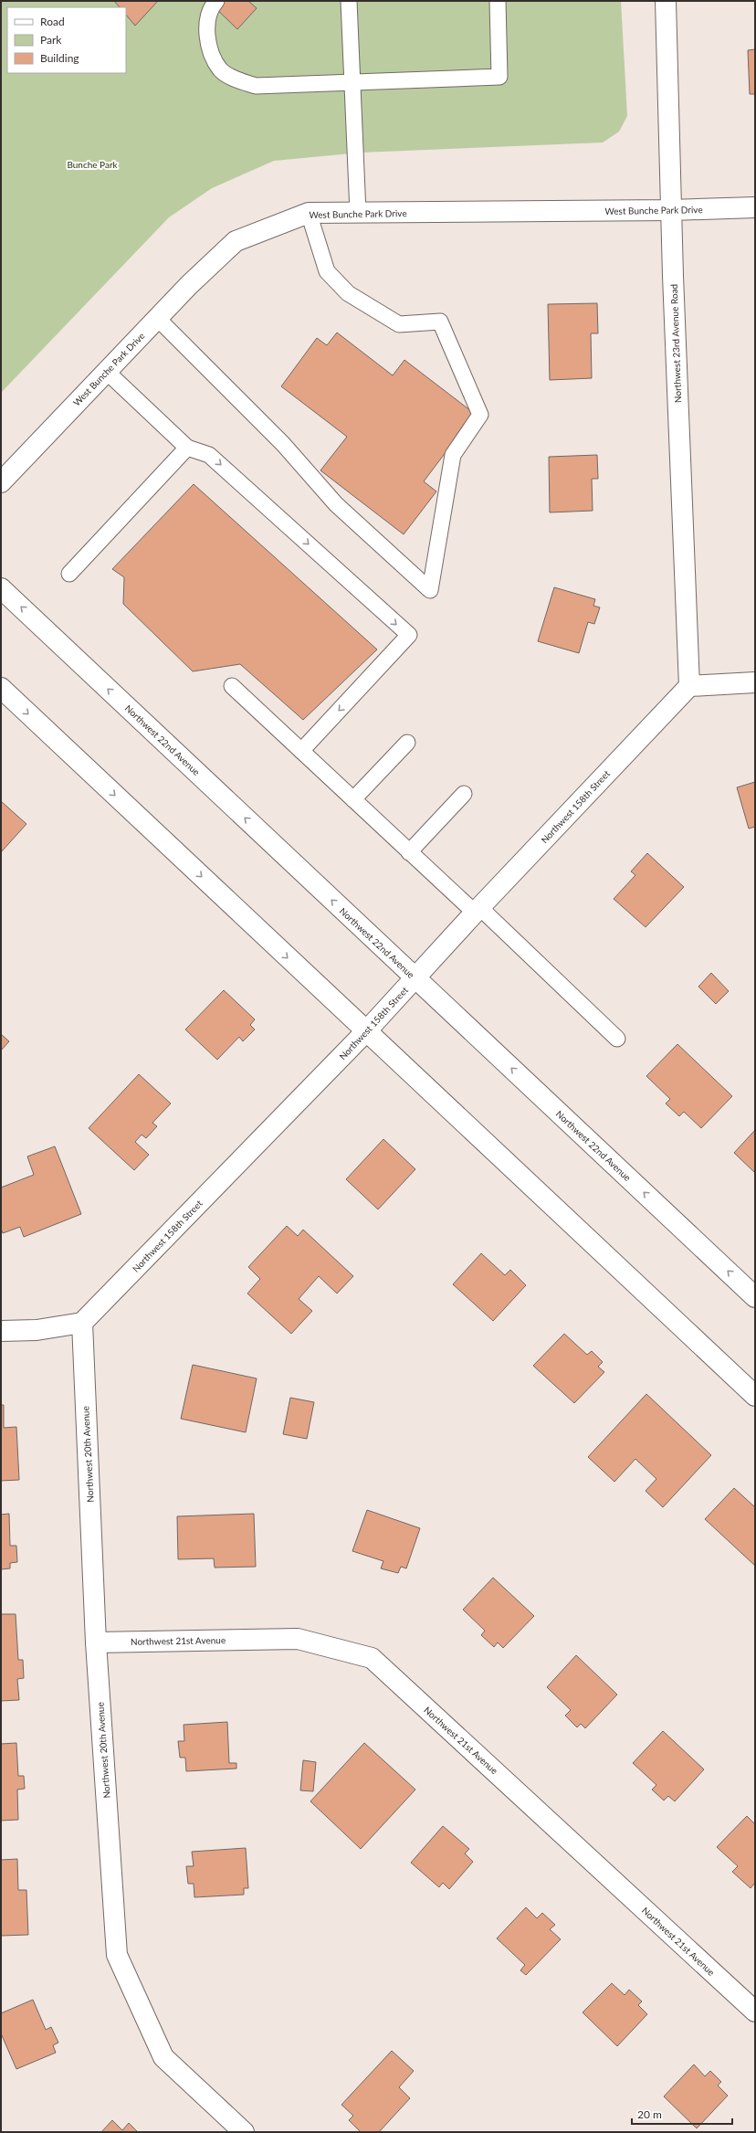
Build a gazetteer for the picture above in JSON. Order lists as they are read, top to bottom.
{
  "streets": {
    "street": [
      "West Bunche Park Drive",
      "Northwest 23rd Avenue Road",
      "Northwest 22nd Avenue",
      "Northwest 158th Street",
      "Northwest 20th Avenue",
      "Northwest 21st Avenue"
    ]
  },
  "crossings": [
    ["West Bunche Park Drive", "Northwest 23rd Avenue Road"],
    ["Northwest 23rd Avenue Road", "Northwest 158th Street"],
    ["Northwest 22nd Avenue", "Northwest 158th Street"],
    ["Northwest 158th Street", "Northwest 20th Avenue"],
    ["Northwest 20th Avenue", "Northwest 21st Avenue"]
  ],
  "parks": ["Bunche Park"],
  "legend": ["Road", "Park", "Building"],
  "scale_bar": "20 m"
}
